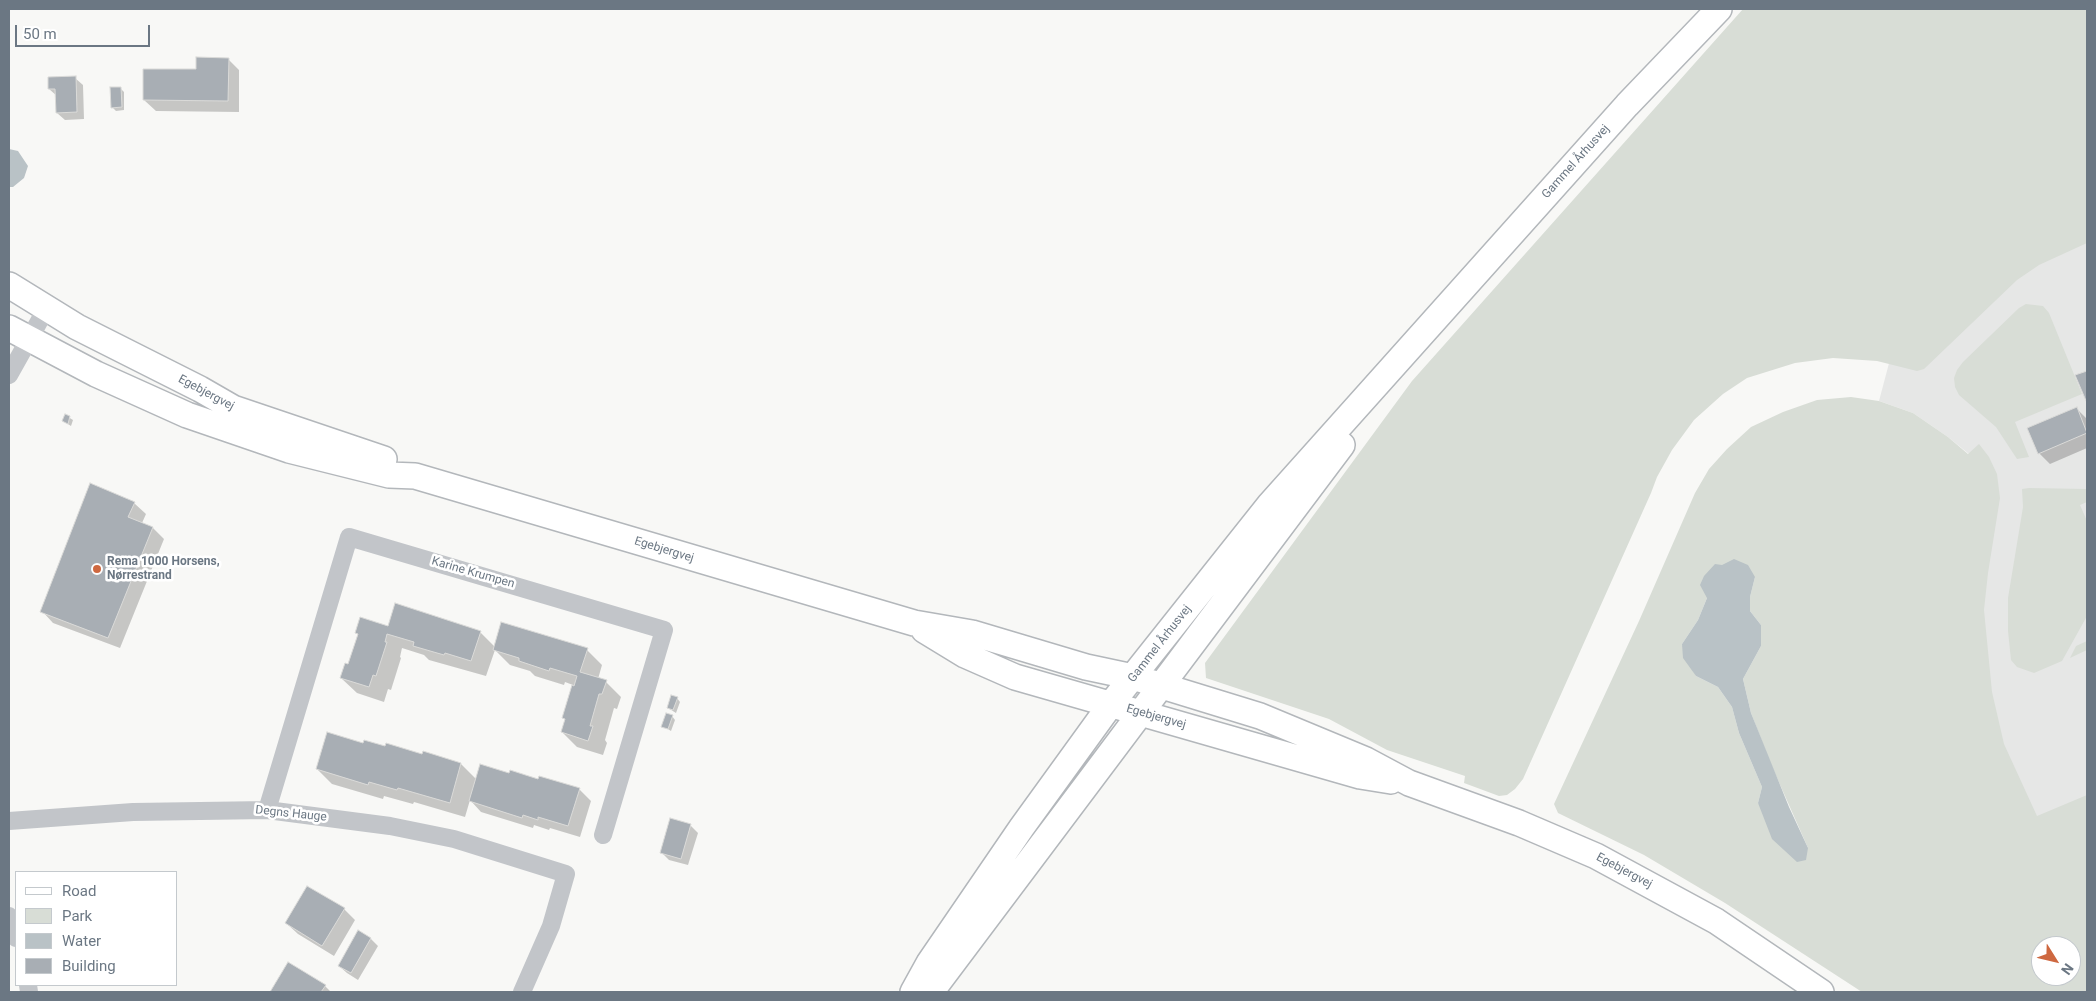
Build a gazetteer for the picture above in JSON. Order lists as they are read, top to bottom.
{
  "streets": {
    "street": [
      "Gammel Århusvej",
      "Egebjergvej",
      "Karine Krumpen",
      "Degns Hauge"
    ]
  },
  "crossings": [
    ["Gammel Århusvej", "Egebjergvej"],
    ["Karine Krumpen", "Degns Hauge"]
  ],
  "places": ["Rema 1000 Horsens, Nørrestrand"],
  "legend": [
    "Road",
    "Park",
    "Water",
    "Building"
  ],
  "scale_bar": "50 m",
  "north": "bottom right"
}
